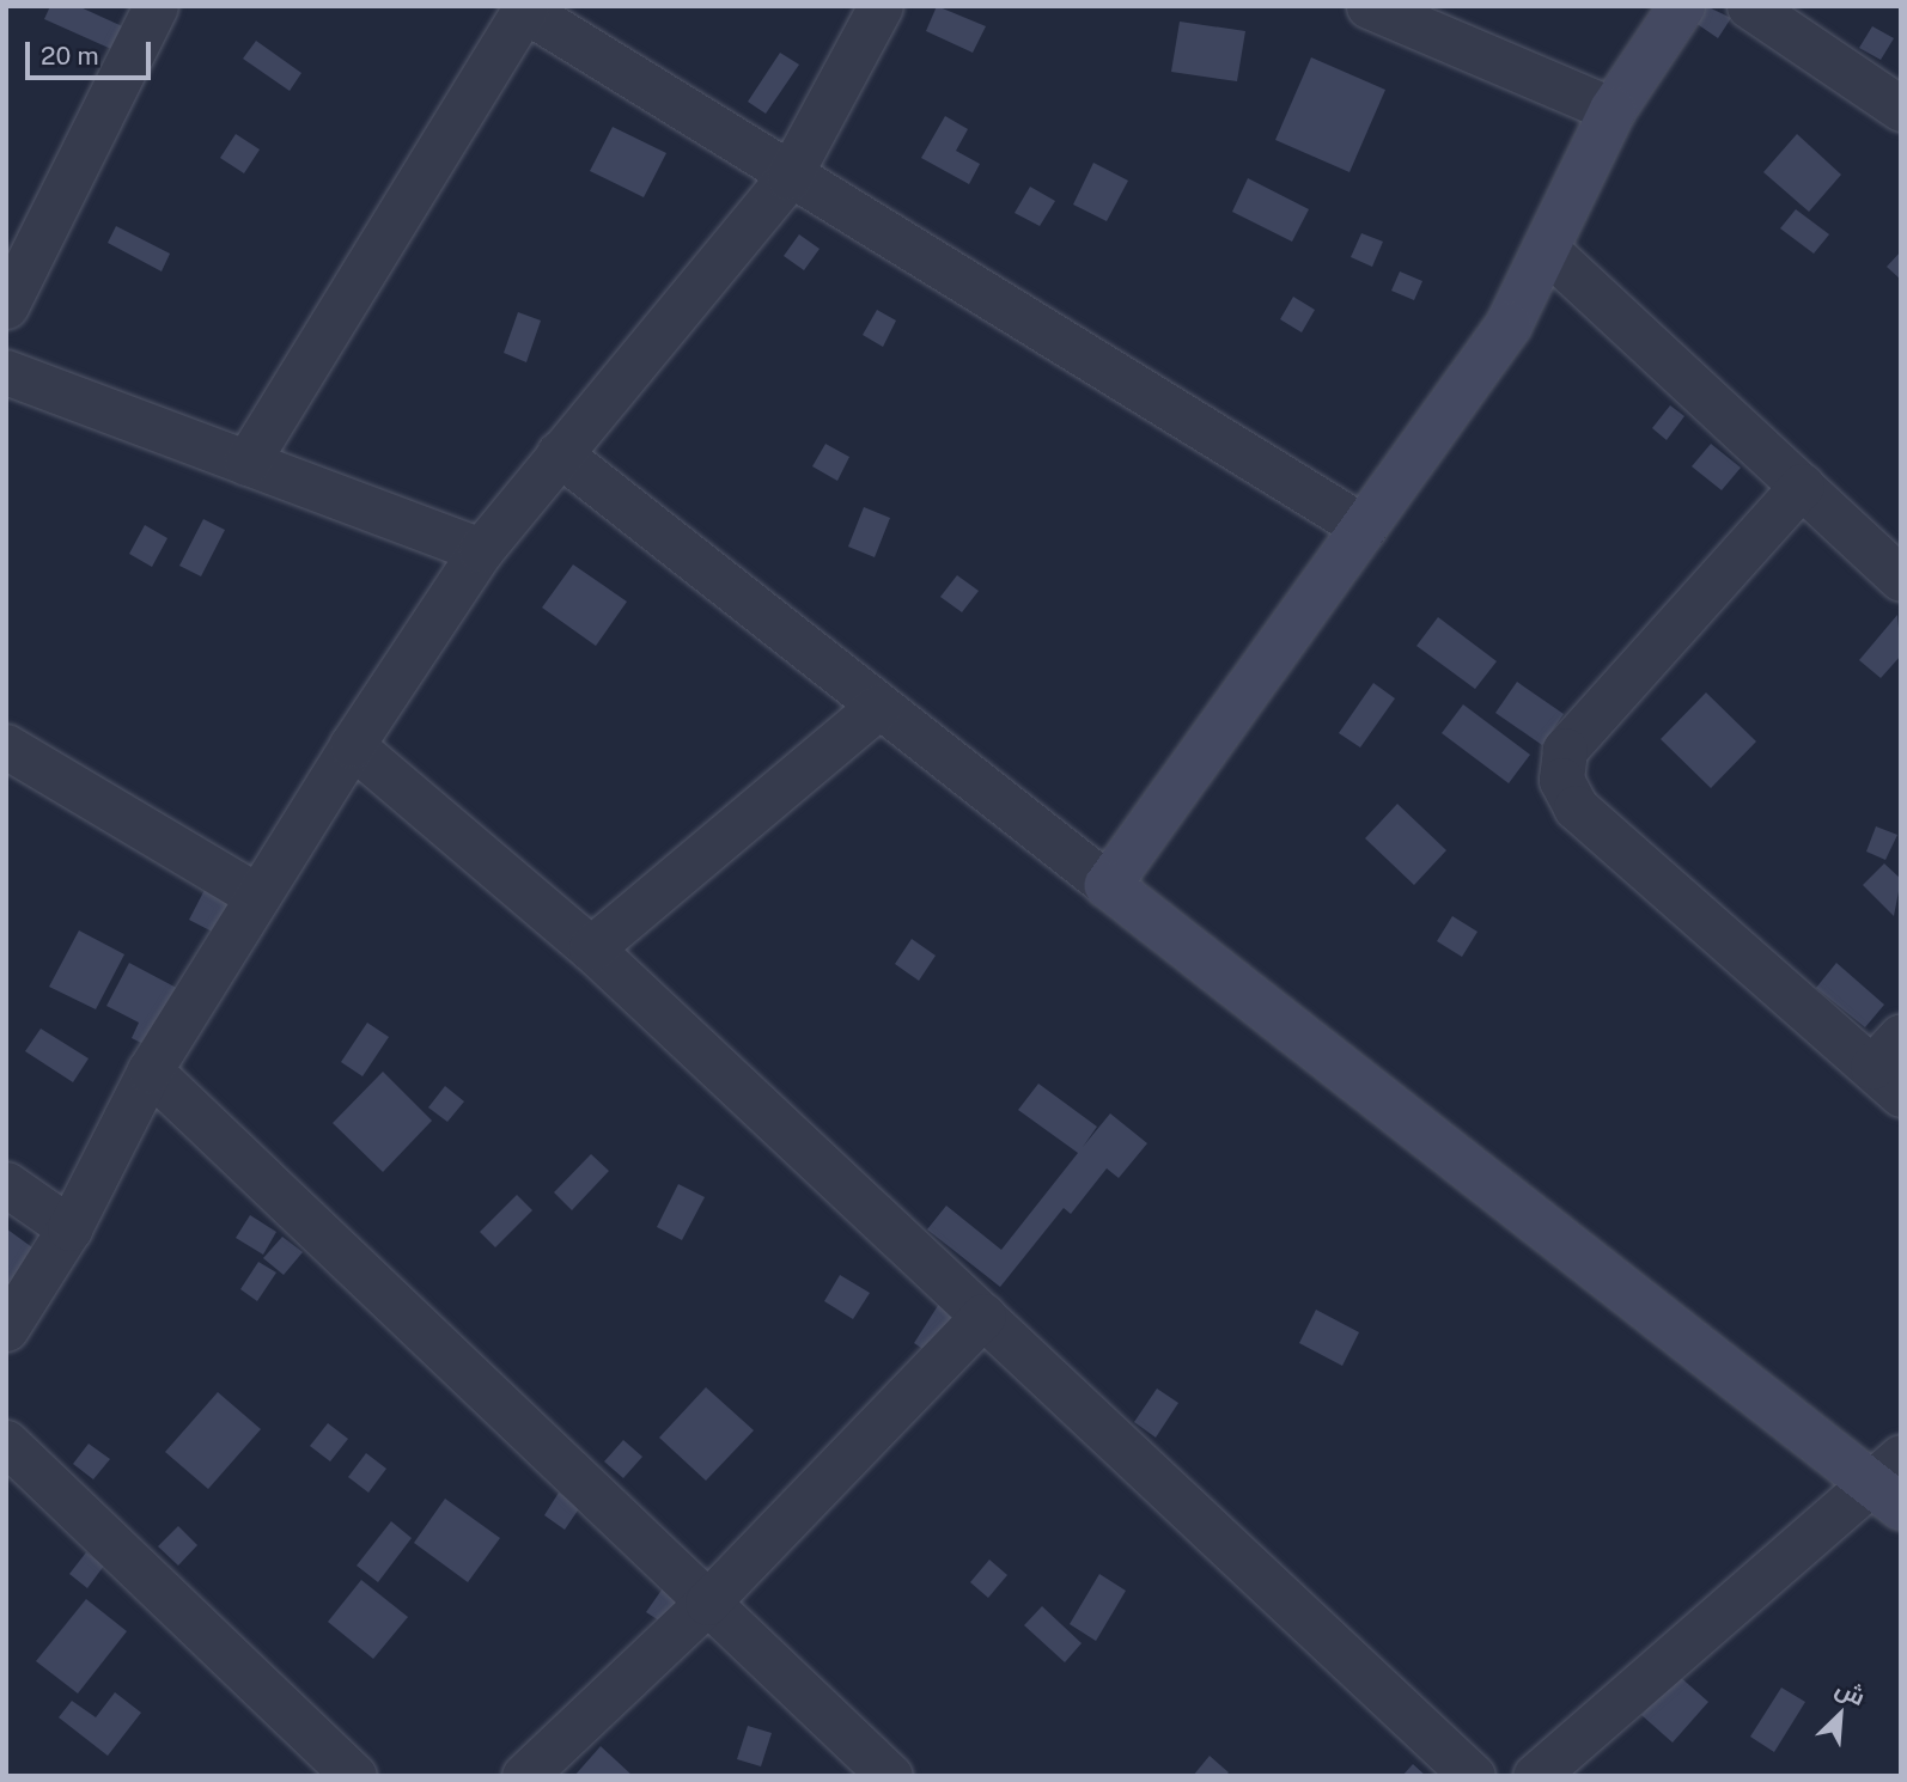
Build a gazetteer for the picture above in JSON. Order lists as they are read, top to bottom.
{
  "scale_bar": "20 m",
  "north": "top right"
}
